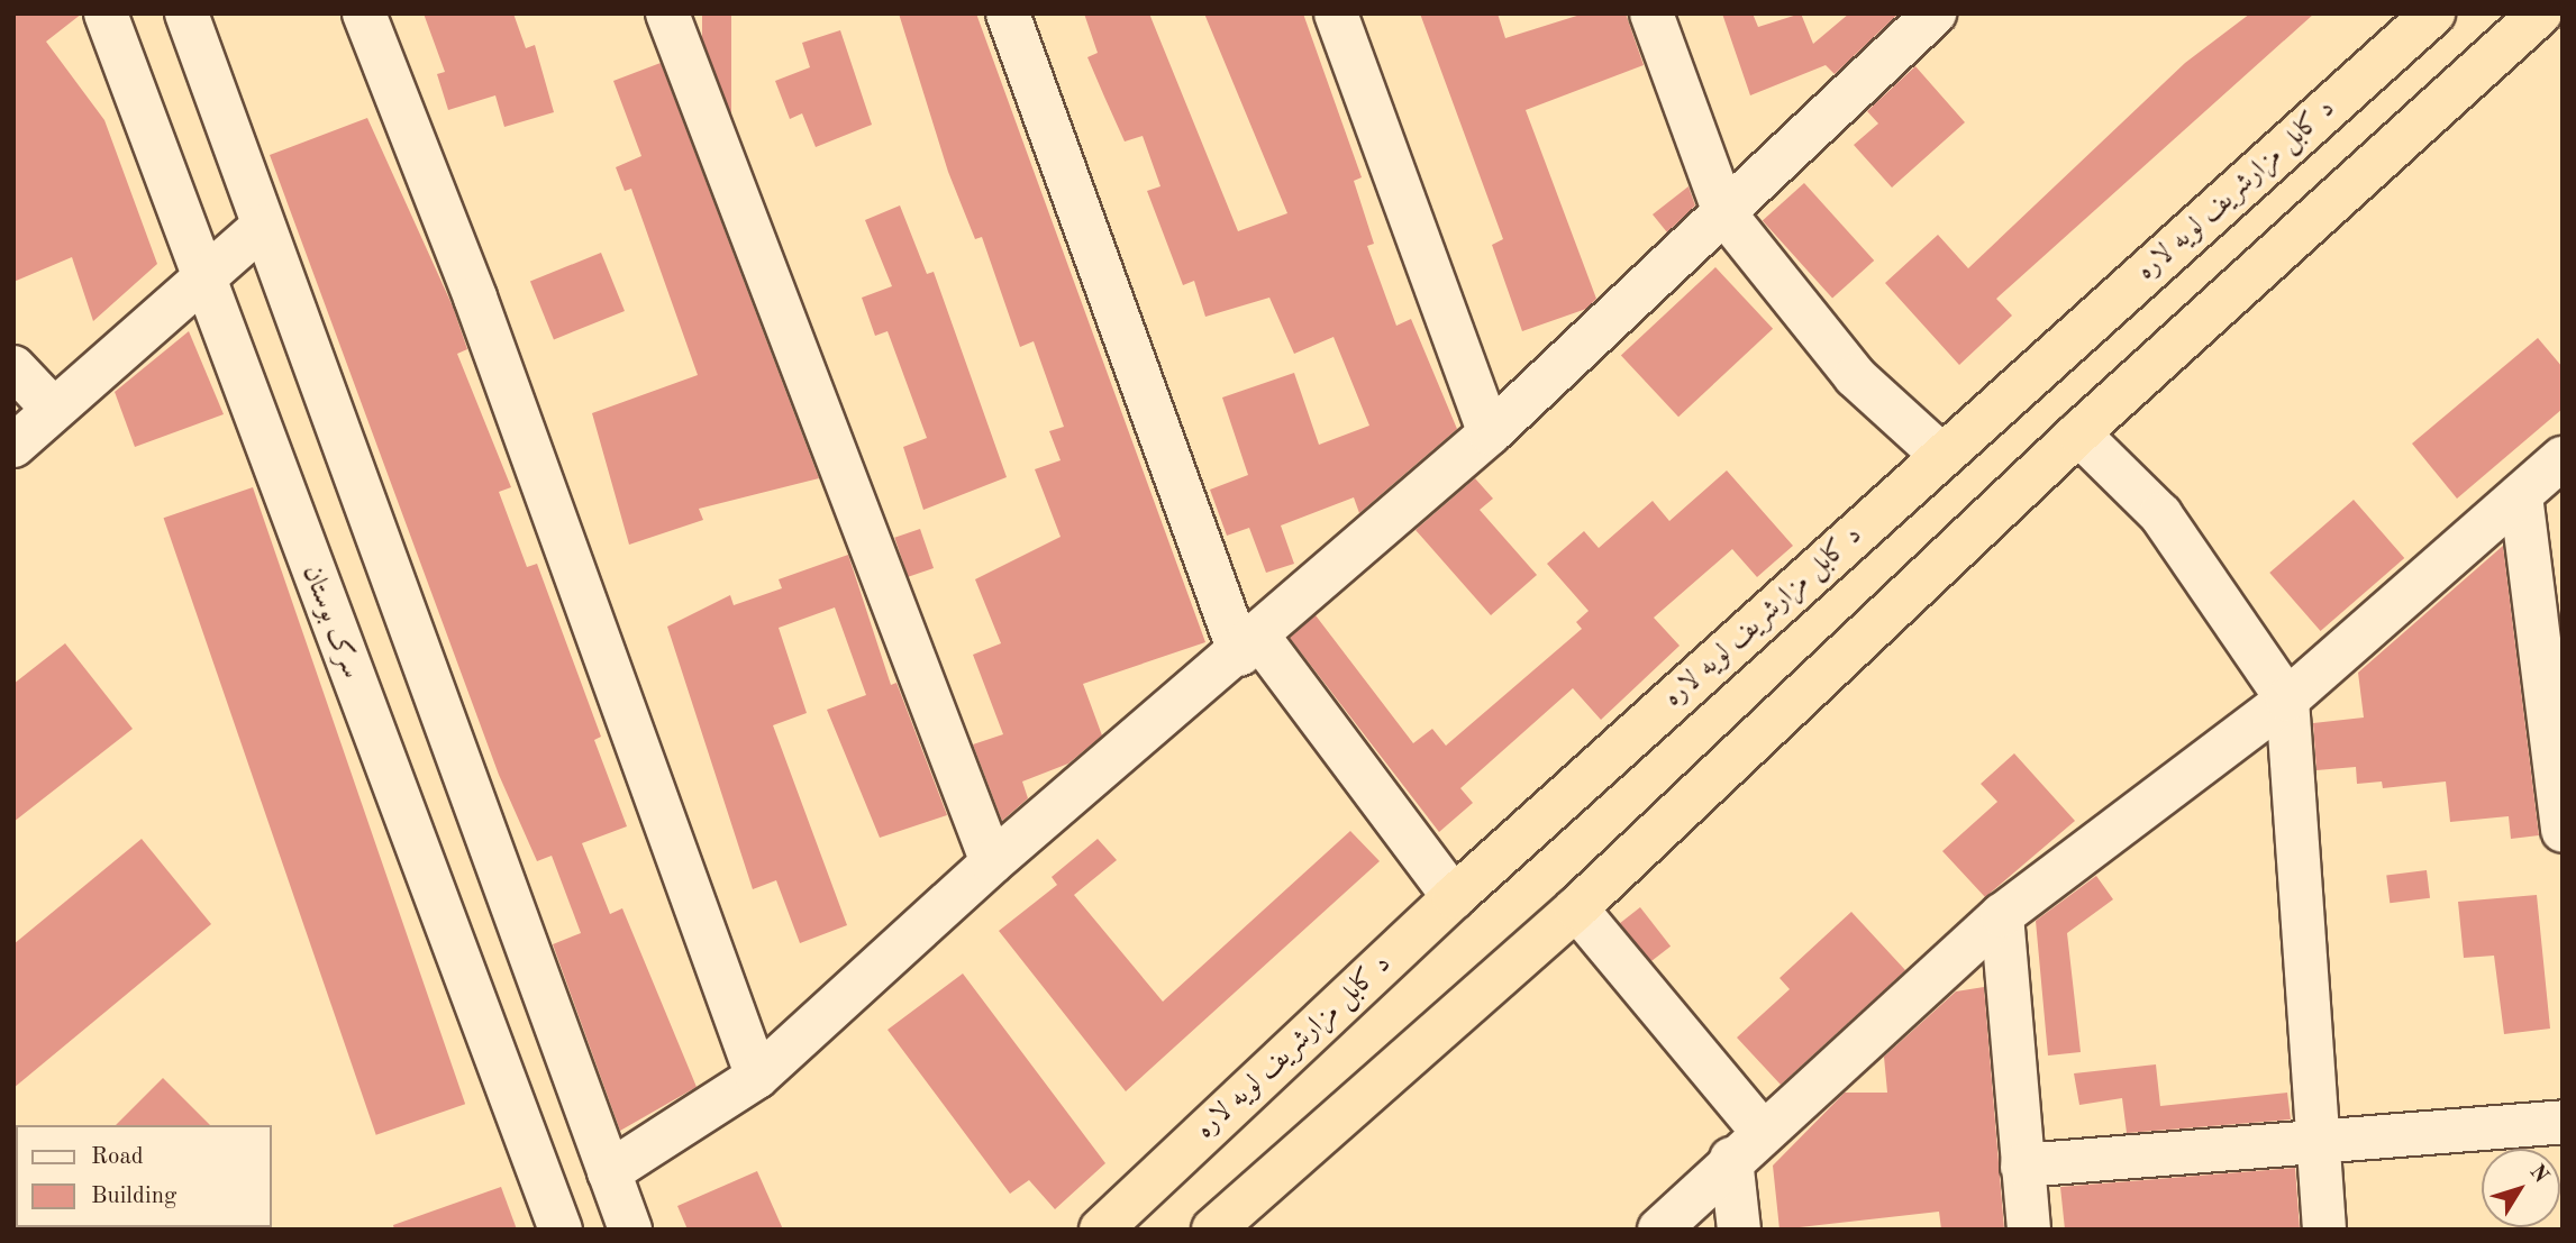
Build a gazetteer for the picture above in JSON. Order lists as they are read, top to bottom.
{
  "streets": {
    "highway": ["د کابل مزارشریف لویه لاره"],
    "street": ["سرک بوستان"]
  },
  "legend": ["Road", "Building"],
  "north": "top right"
}
